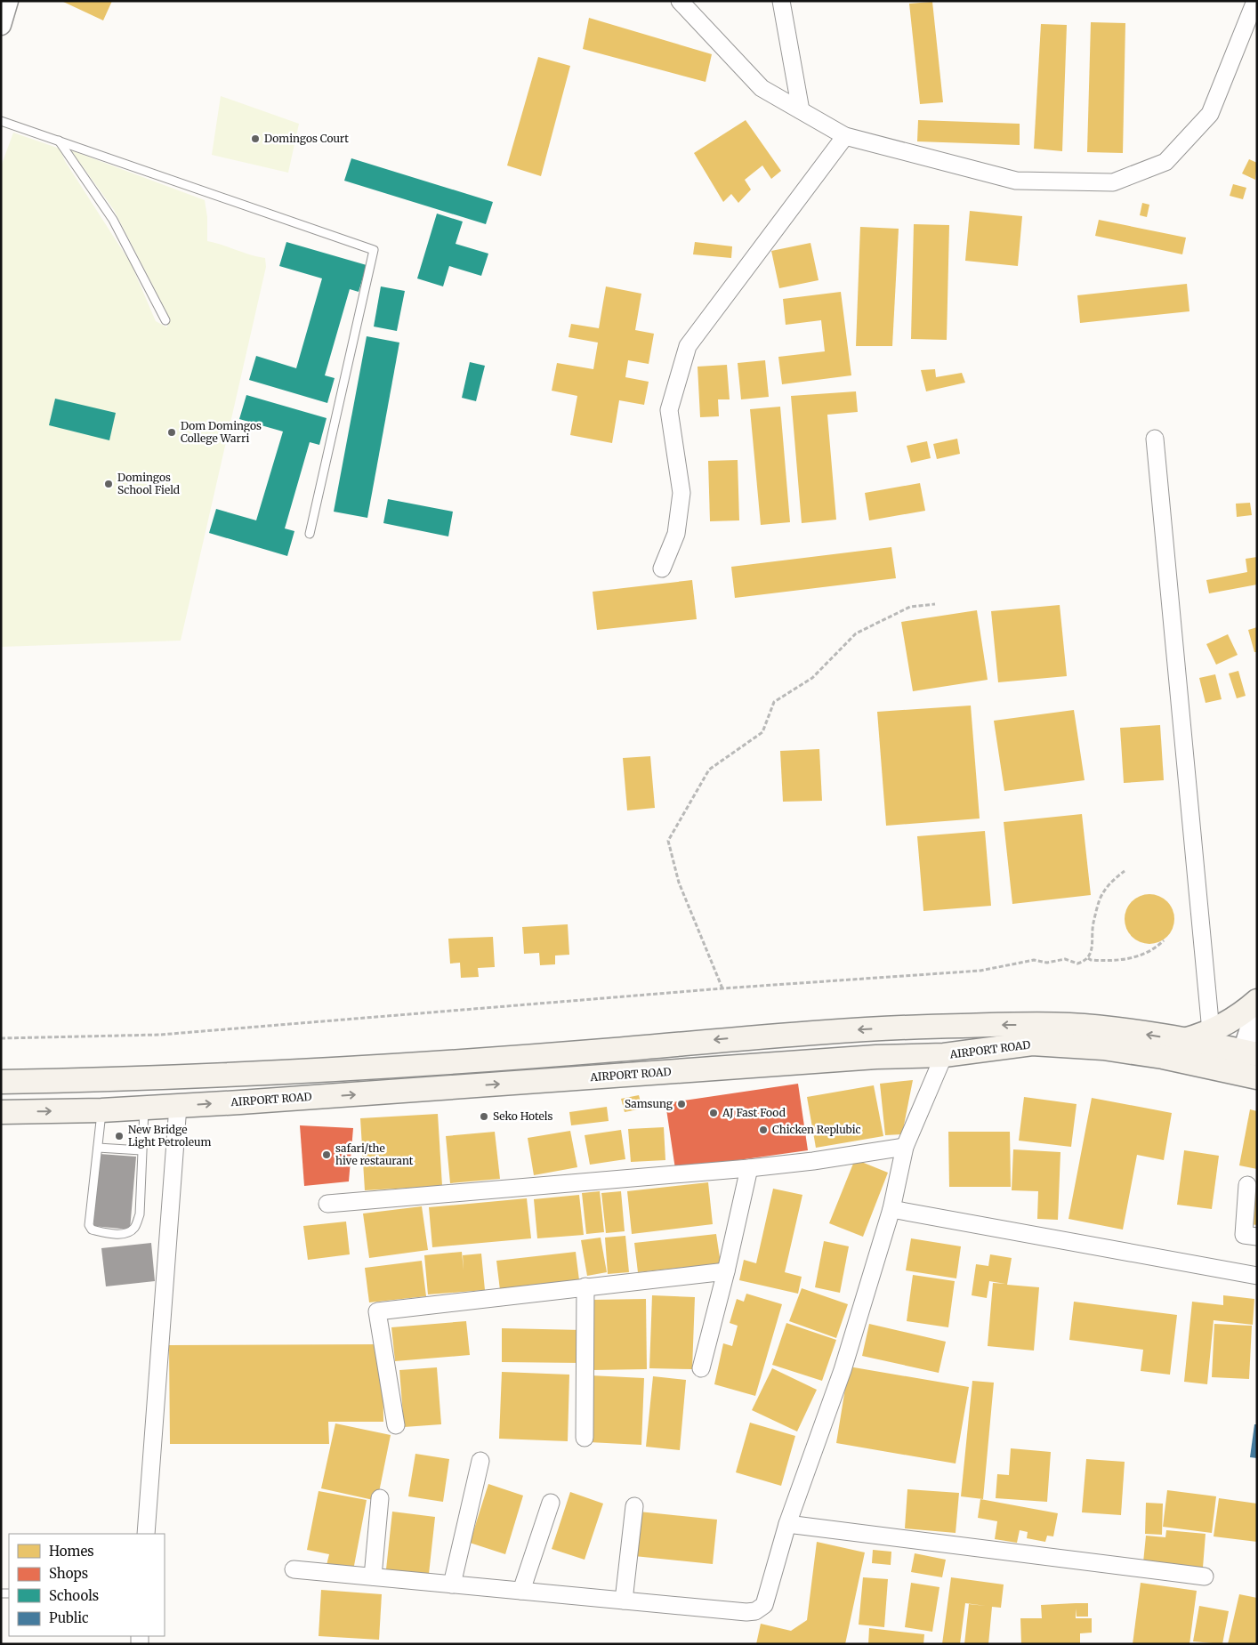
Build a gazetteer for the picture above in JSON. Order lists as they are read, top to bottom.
{
  "streets": {
    "main road": ["AIRPORT ROAD"]
  },
  "places": [
    "Domingos Court",
    "Dom Domingos College Warri",
    "Domingos School Field",
    "Samsung",
    "AJ Fast Food",
    "Seko Hotels",
    "Chicken Replubic",
    "New Bridge Light Petroleum",
    "safari/the hive restaurant"
  ],
  "legend": [
    "Homes",
    "Shops",
    "Schools",
    "Public"
  ]
}
